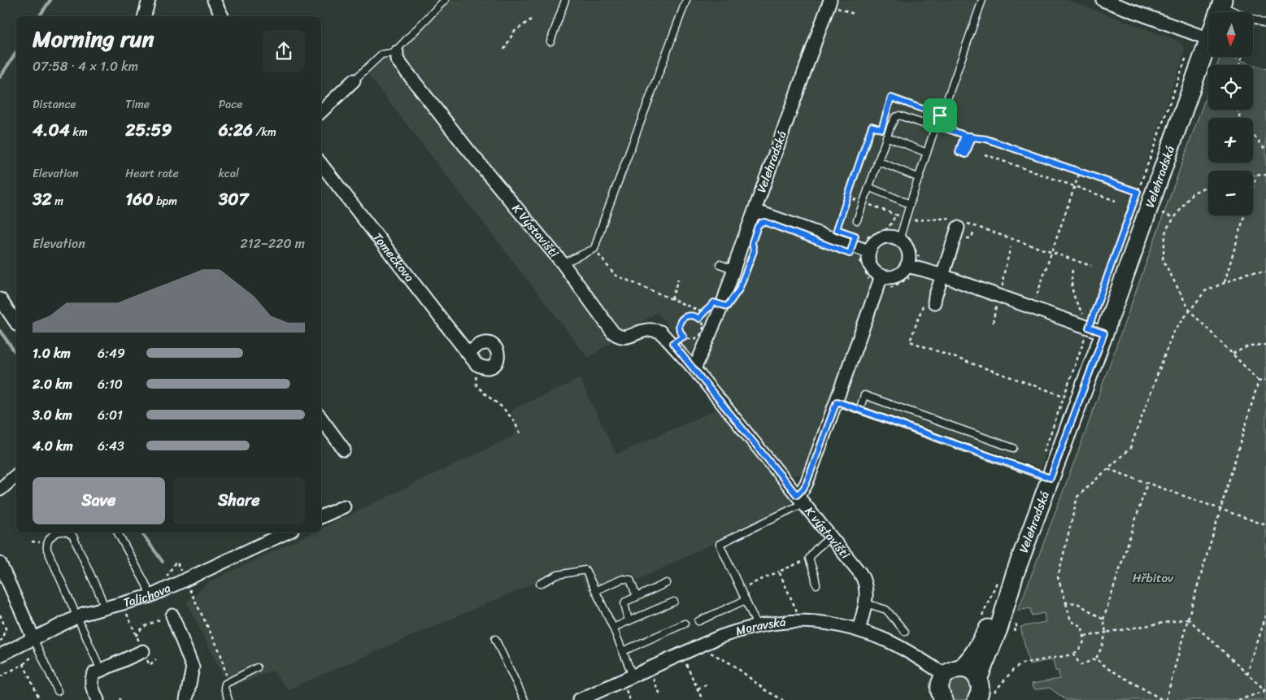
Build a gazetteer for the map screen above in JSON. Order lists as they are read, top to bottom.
{
  "streets": {
    "main road": ["Velehradská"],
    "street": [
      "K Výstavišti",
      "Tomečkova",
      "K výstavišti",
      "Talichova",
      "Moravská"
    ]
  },
  "crossings": [
    ["Velehradská", "Moravská"],
    ["K Výstavišti", "K výstavišti"],
    ["K výstavišti", "Moravská"]
  ],
  "parks": ["Hřbitov"],
  "north": "bottom",
  "page": {
    "map_buttons": ["+", "−"],
    "heading": ["Morning run", "07:58 · 4 × 1.0 km"],
    "stats": [
      ["Distance", "4.04 km"],
      ["Time", "25:59"],
      ["Pace", "6:26 /km"],
      ["Elevation", "32 m"],
      ["Heart rate", "160 bpm"],
      ["kcal", "307"]
    ],
    "chart": ["Elevation", "212–220 m"],
    "list": [
      {
        "name": "1.0 km",
        "note": "6:49"
      },
      {
        "name": "2.0 km",
        "note": "6:10"
      },
      {
        "name": "3.0 km",
        "note": "6:01"
      },
      {
        "name": "4.0 km",
        "note": "6:43"
      }
    ],
    "buttons": ["Save", "Share"]
  }
}
